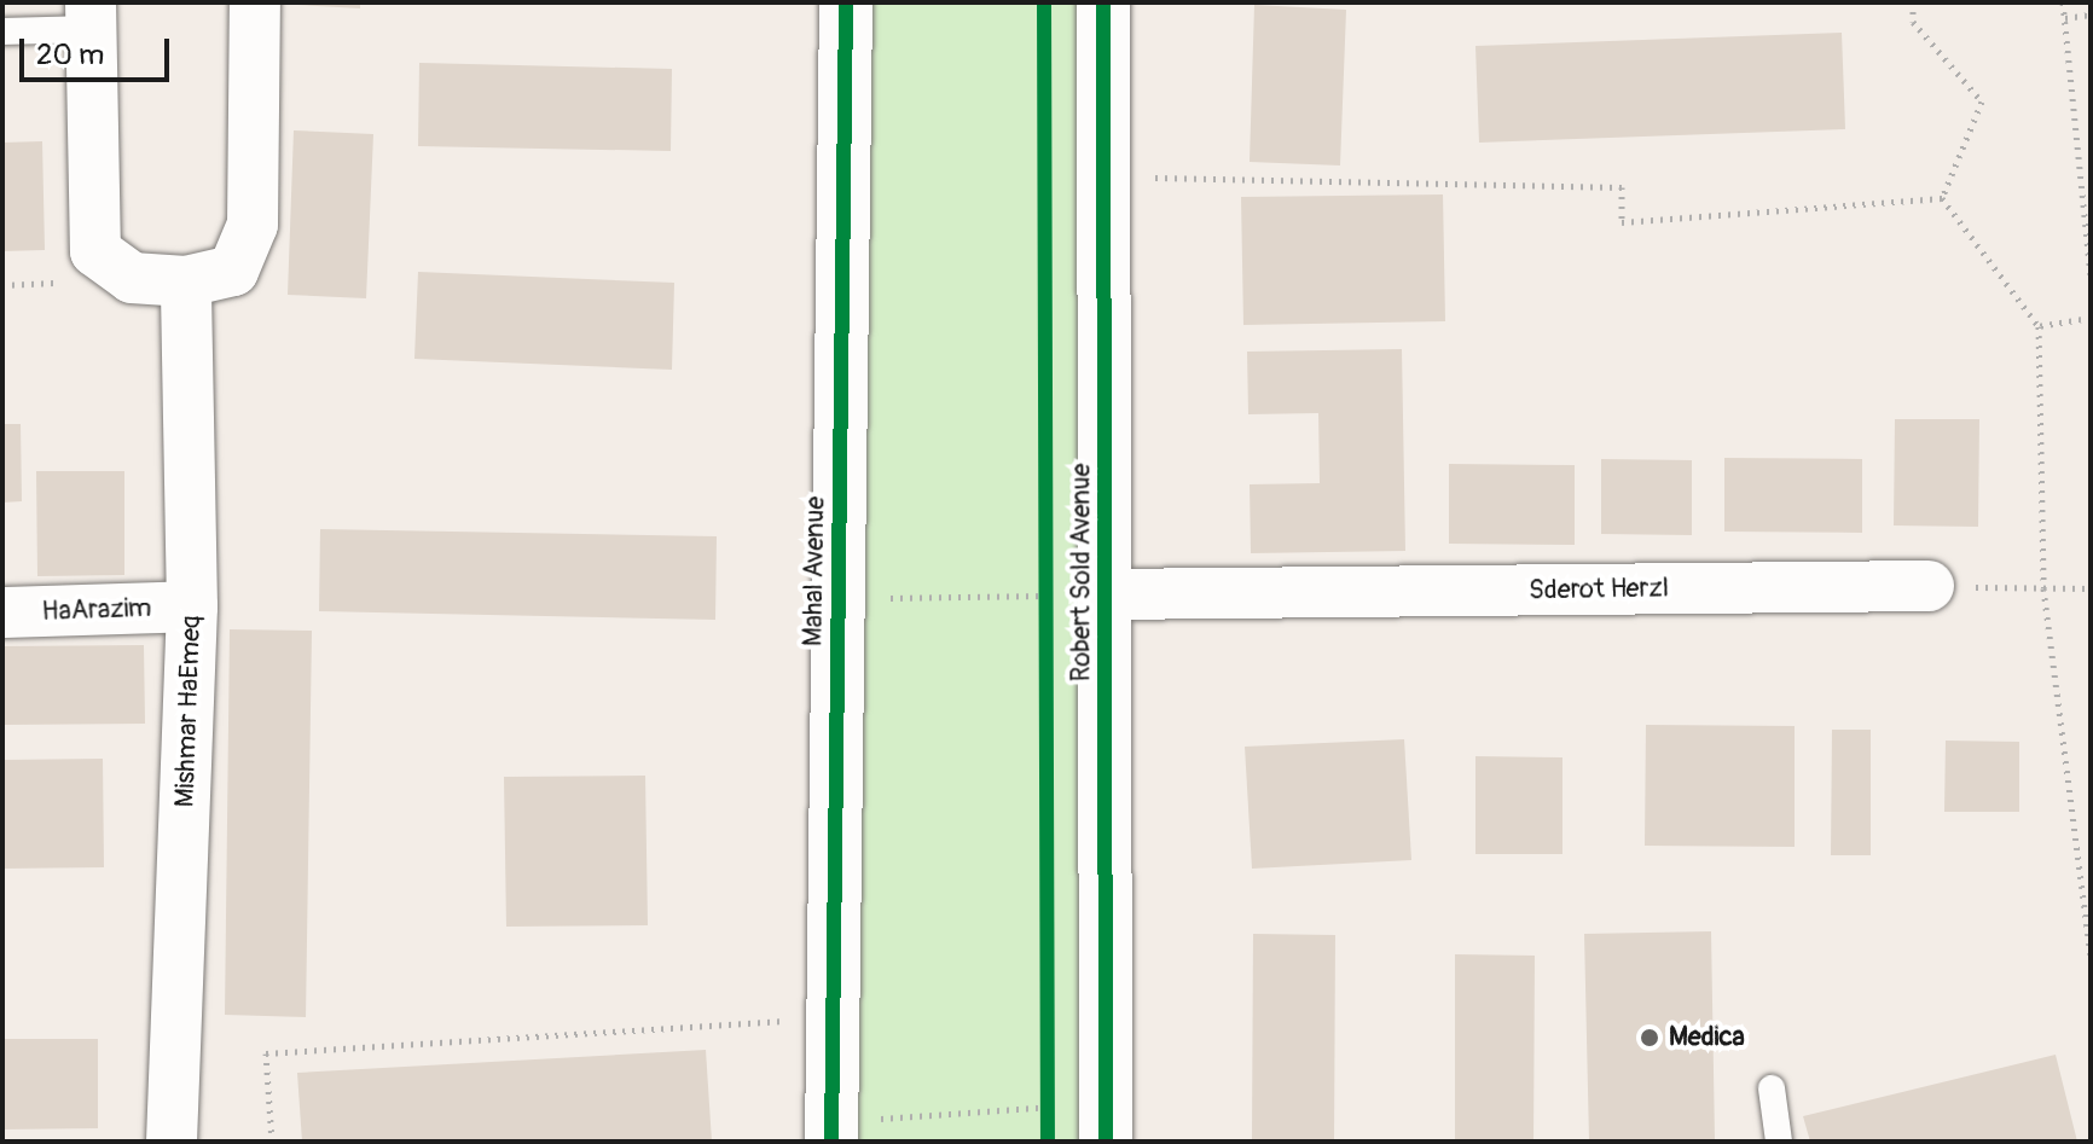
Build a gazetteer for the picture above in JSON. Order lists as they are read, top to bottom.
{
  "streets": {
    "street": [
      "Mahal Avenue",
      "Robert Sold Avenue",
      "Sderot Herzl",
      "HaArazim",
      "Mishmar HaEmeq"
    ]
  },
  "crossings": [
    ["Robert Sold Avenue", "Sderot Herzl"],
    ["HaArazim", "Mishmar HaEmeq"]
  ],
  "places": ["Medica"],
  "scale_bar": "20 m"
}
